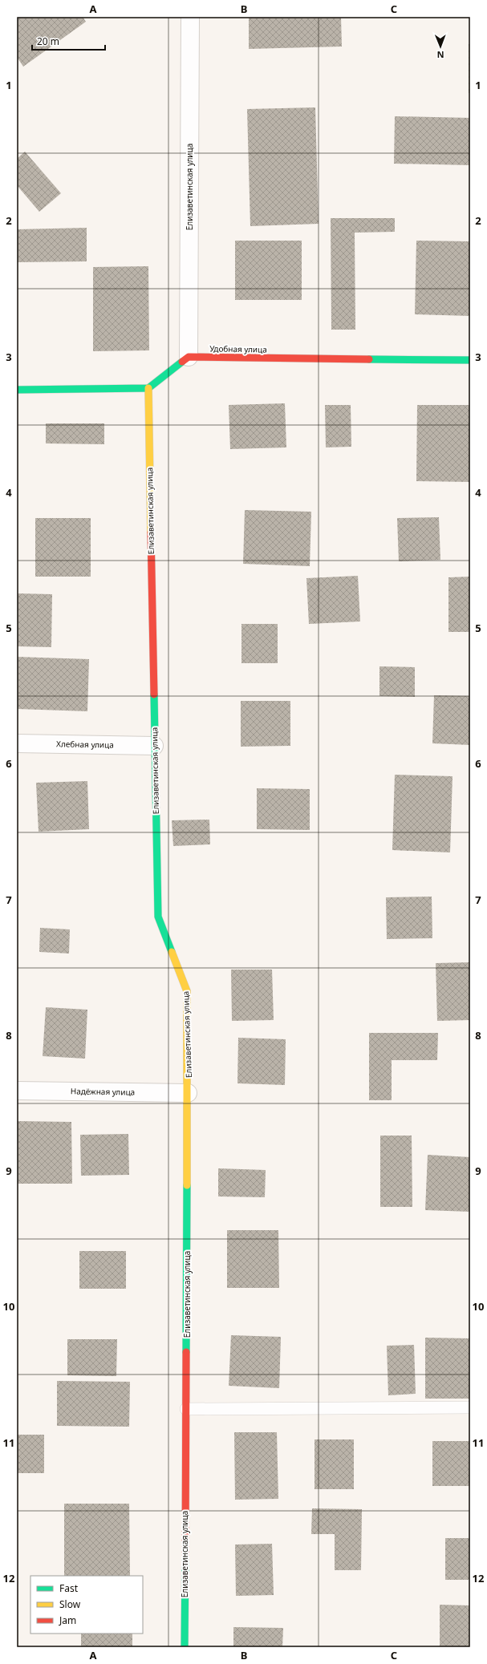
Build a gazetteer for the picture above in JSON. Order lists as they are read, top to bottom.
{
  "streets": {
    "street": [
      "Елизаветинская улица",
      "Удобная улица",
      "Хлебная улица",
      "Надёжная улица"
    ]
  },
  "crossings": [
    ["Елизаветинская улица", "Удобная улица"],
    ["Елизаветинская улица", "Хлебная улица"],
    ["Елизаветинская улица", "Надёжная улица"]
  ],
  "legend": ["Fast", "Slow", "Jam"],
  "scale_bar": "20 m",
  "north": "bottom",
  "grid": {
    "columns": ["A", "B", "C"],
    "rows": [
      "1",
      "2",
      "3",
      "4",
      "5",
      "6",
      "7",
      "8",
      "9",
      "10",
      "11",
      "12"
    ]
  }
}
